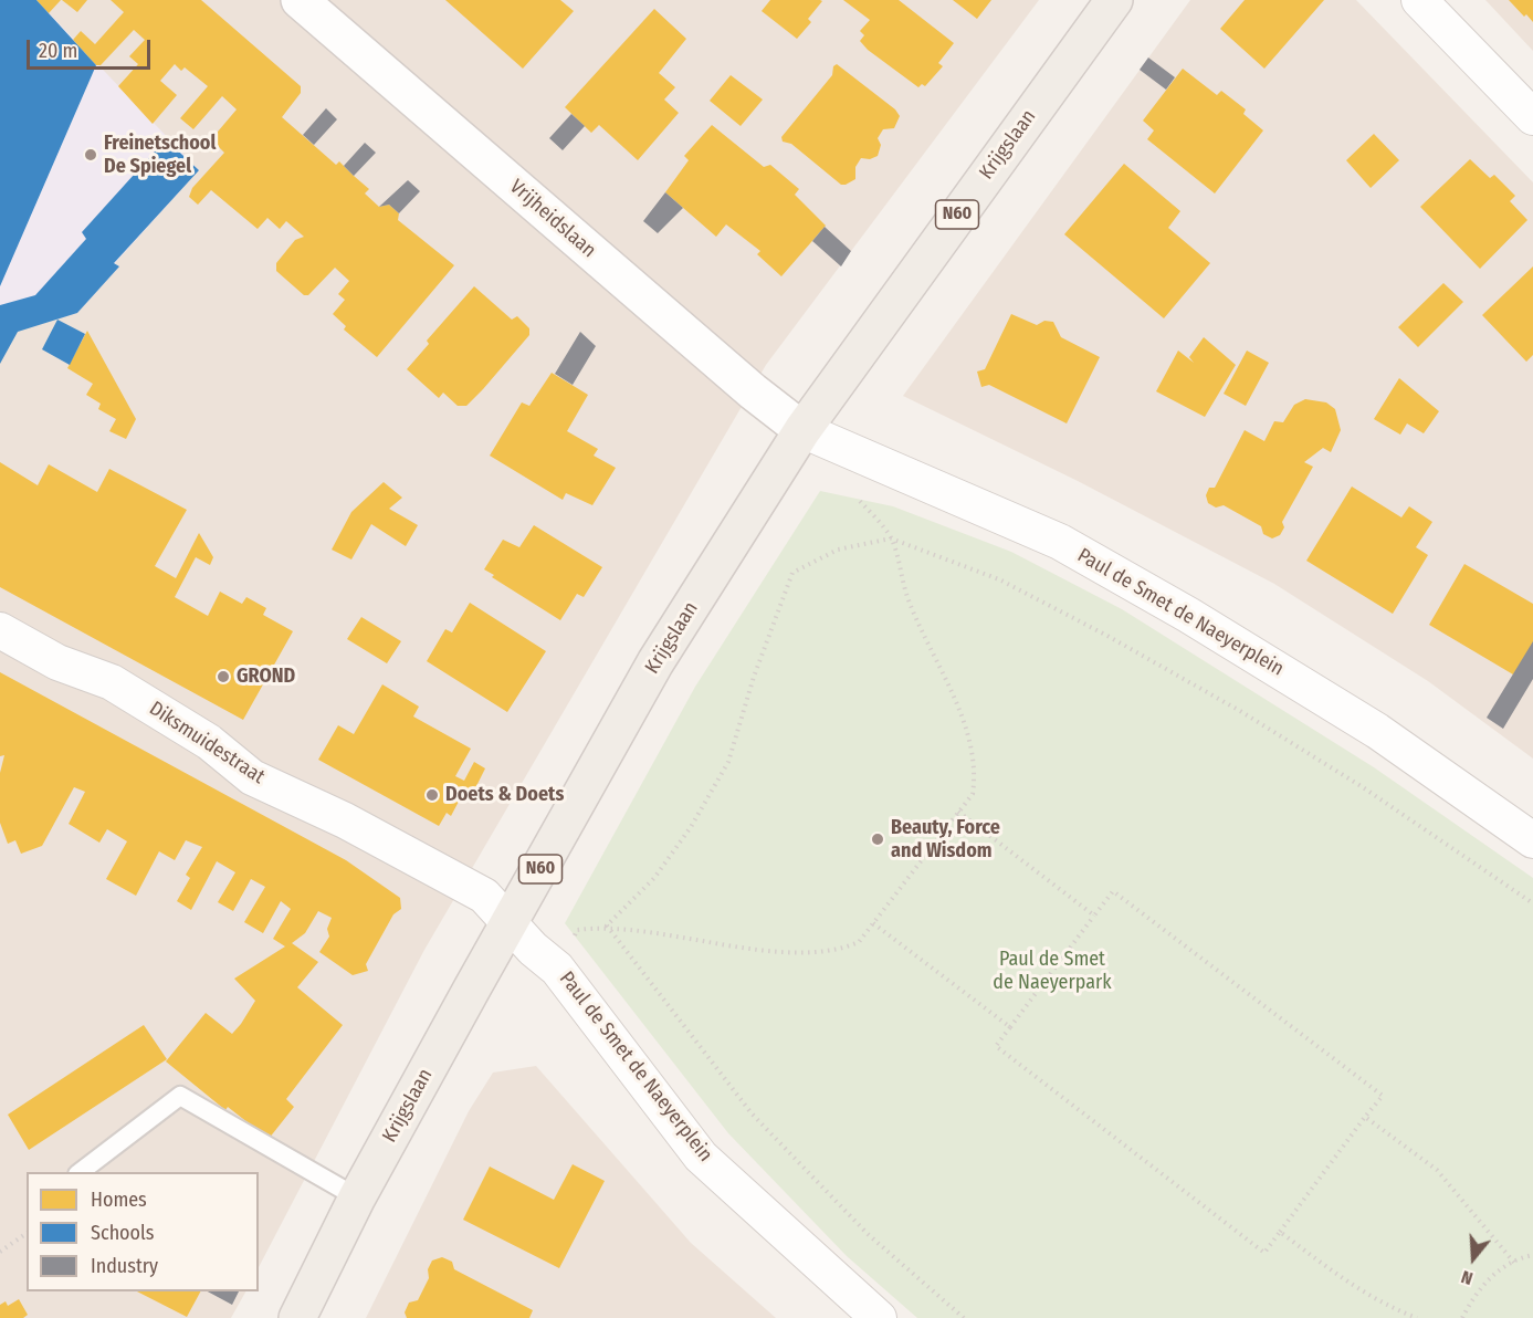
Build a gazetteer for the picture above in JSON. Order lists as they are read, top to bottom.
{
  "streets": {
    "main road": ["Krijgslaan", "N60"],
    "street": ["Vrijheidslaan", "Paul de Smet de Naeyerplein", "Diksmuidestraat"]
  },
  "crossings": [
    ["Krijgslaan", "Vrijheidslaan"],
    ["Krijgslaan", "Paul de Smet de Naeyerplein"],
    ["Krijgslaan", "Diksmuidestraat"],
    ["Vrijheidslaan", "Paul de Smet de Naeyerplein"],
    ["Paul de Smet de Naeyerplein", "Diksmuidestraat"]
  ],
  "parks": ["Paul de Smet de Naeyerpark"],
  "places": [
    "Freinetschool De Spiegel",
    "GROND",
    "Doets & Doets",
    "Beauty, Force and Wisdom"
  ],
  "legend": ["Homes", "Schools", "Industry"],
  "scale_bar": "20 m",
  "north": "bottom"
}
